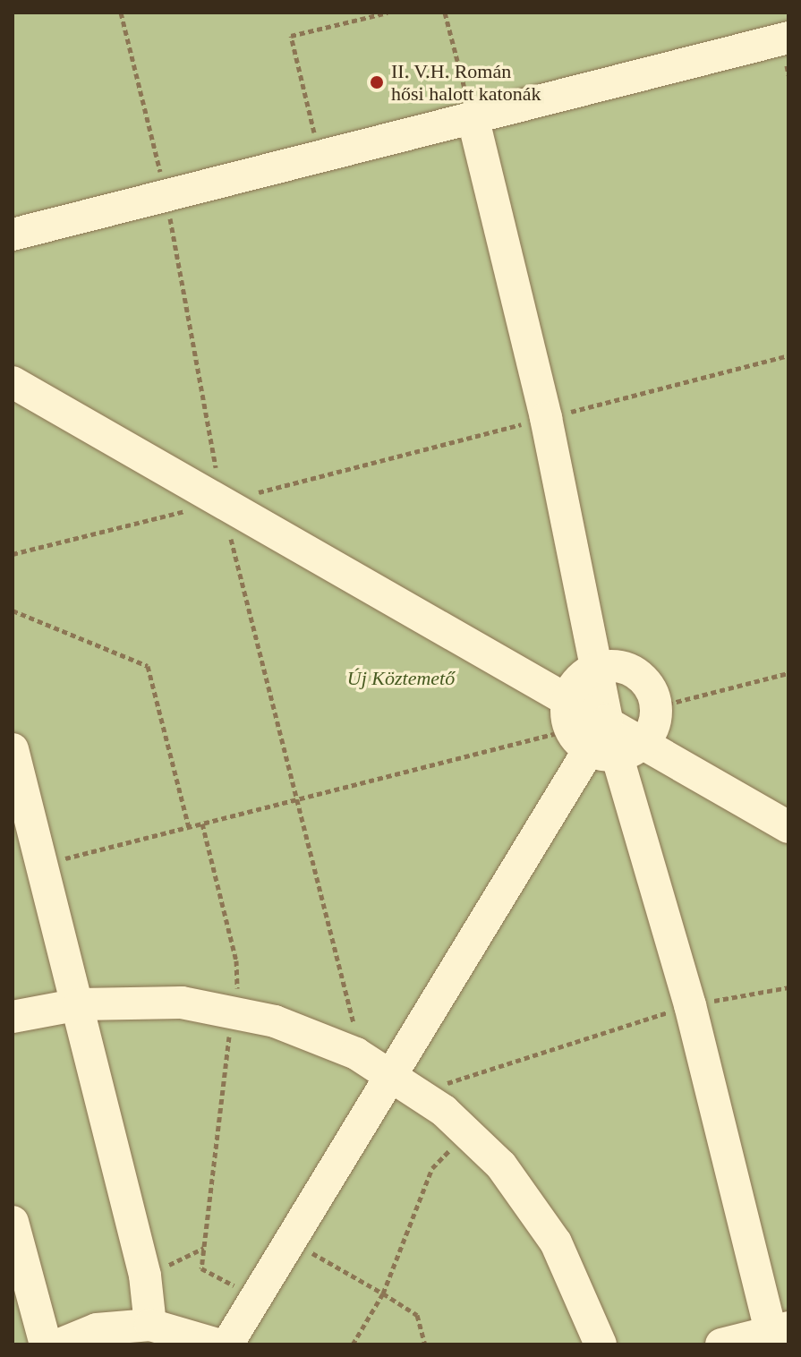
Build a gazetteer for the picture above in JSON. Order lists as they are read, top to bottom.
{
  "parks": ["Új Köztemető"],
  "places": ["II. V.H. Román hősi halott katonák"]
}
